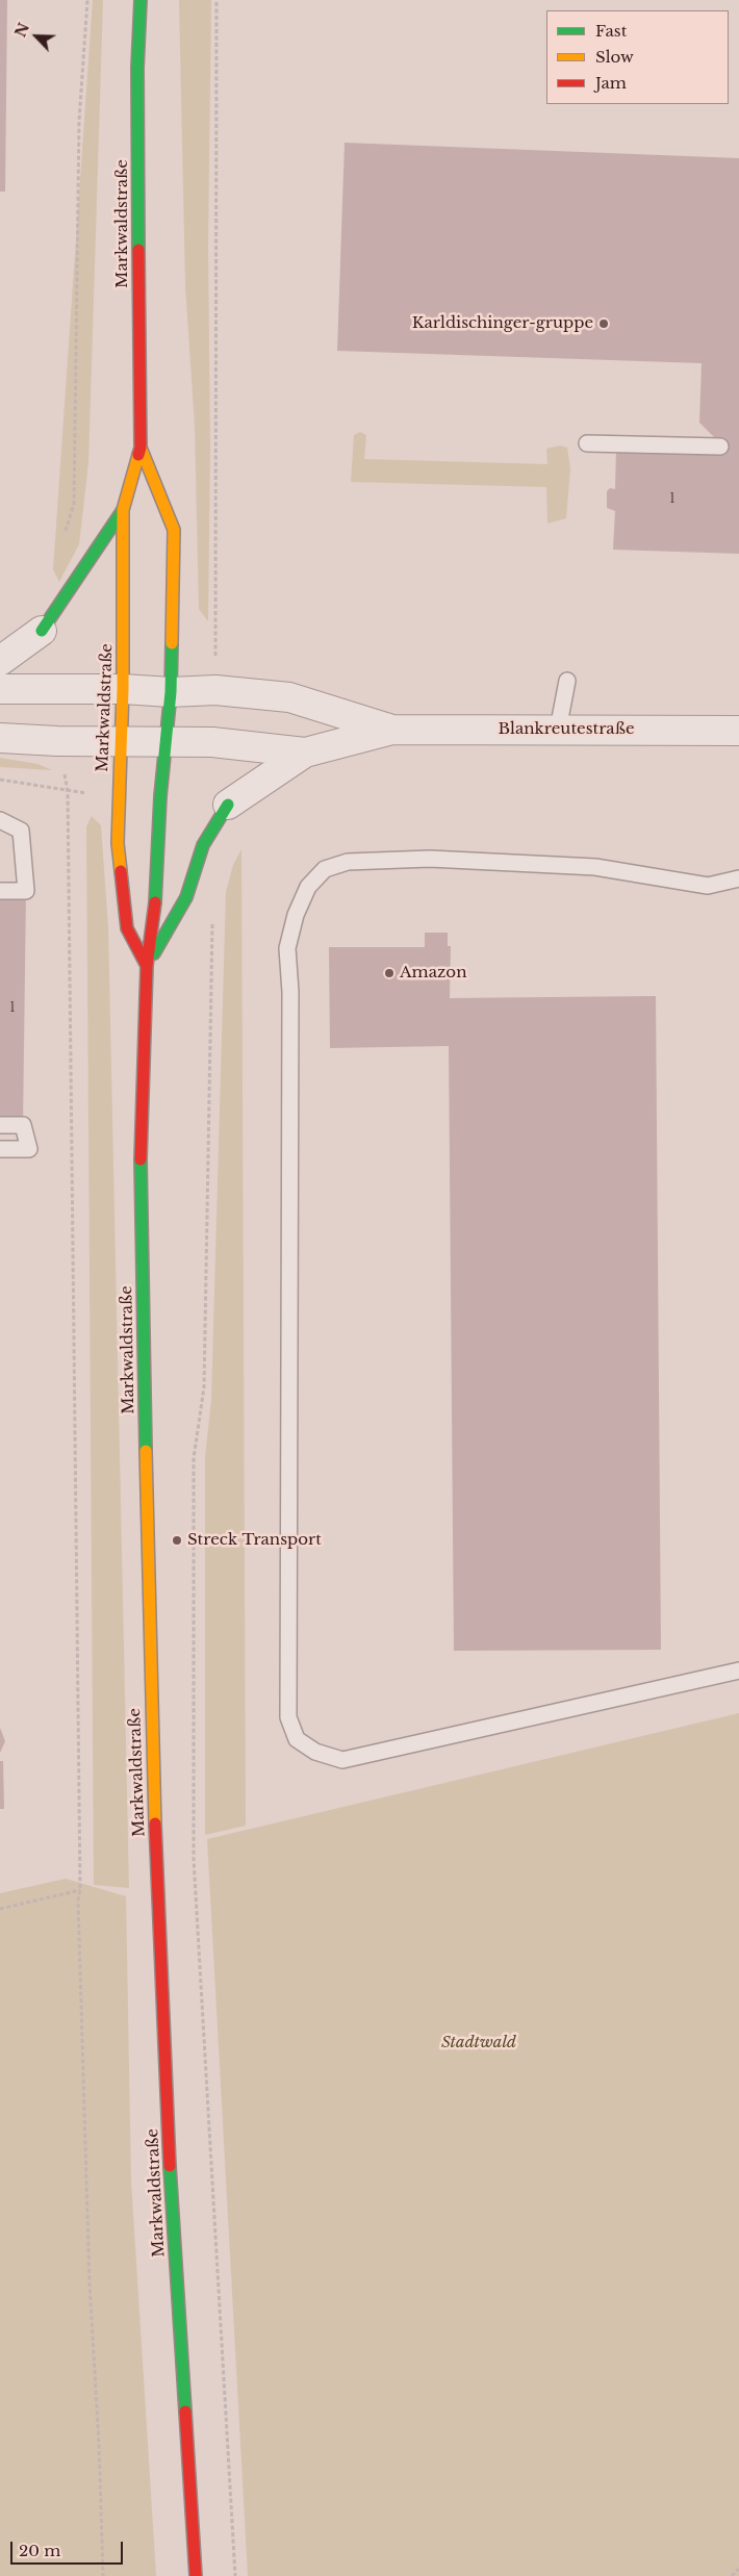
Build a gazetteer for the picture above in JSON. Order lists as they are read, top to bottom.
{
  "streets": {
    "main road": ["Markwaldstraße"],
    "street": ["Blankreutestraße"]
  },
  "crossings": [
    ["Markwaldstraße", "Blankreutestraße"]
  ],
  "parks": ["Stadtwald"],
  "places": ["Karldischinger-gruppe", "Amazon", "Streck Transport"],
  "house_numbers": ["1", "1"],
  "legend": ["Fast", "Slow", "Jam"],
  "scale_bar": "20 m",
  "north": "top left"
}
